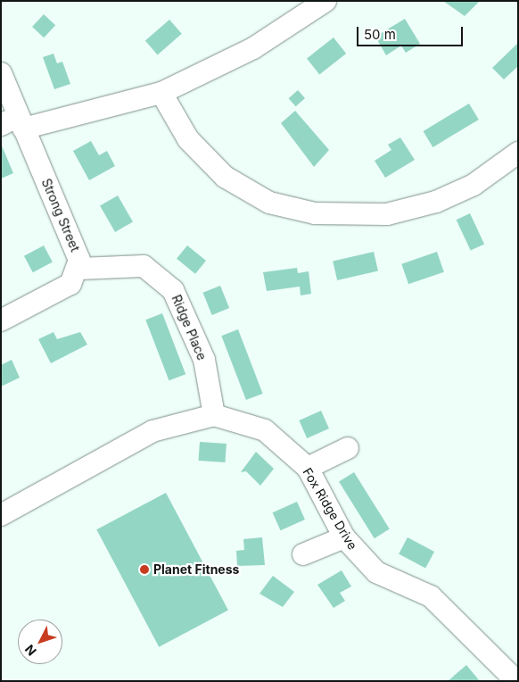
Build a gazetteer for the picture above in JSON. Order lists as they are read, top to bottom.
{
  "streets": {
    "street": ["Strong Street", "Ridge Place", "Fox Ridge Drive"]
  },
  "crossings": [
    ["Strong Street", "Ridge Place"],
    ["Ridge Place", "Fox Ridge Drive"]
  ],
  "places": ["Planet Fitness"],
  "scale_bar": "50 m",
  "north": "bottom left"
}
